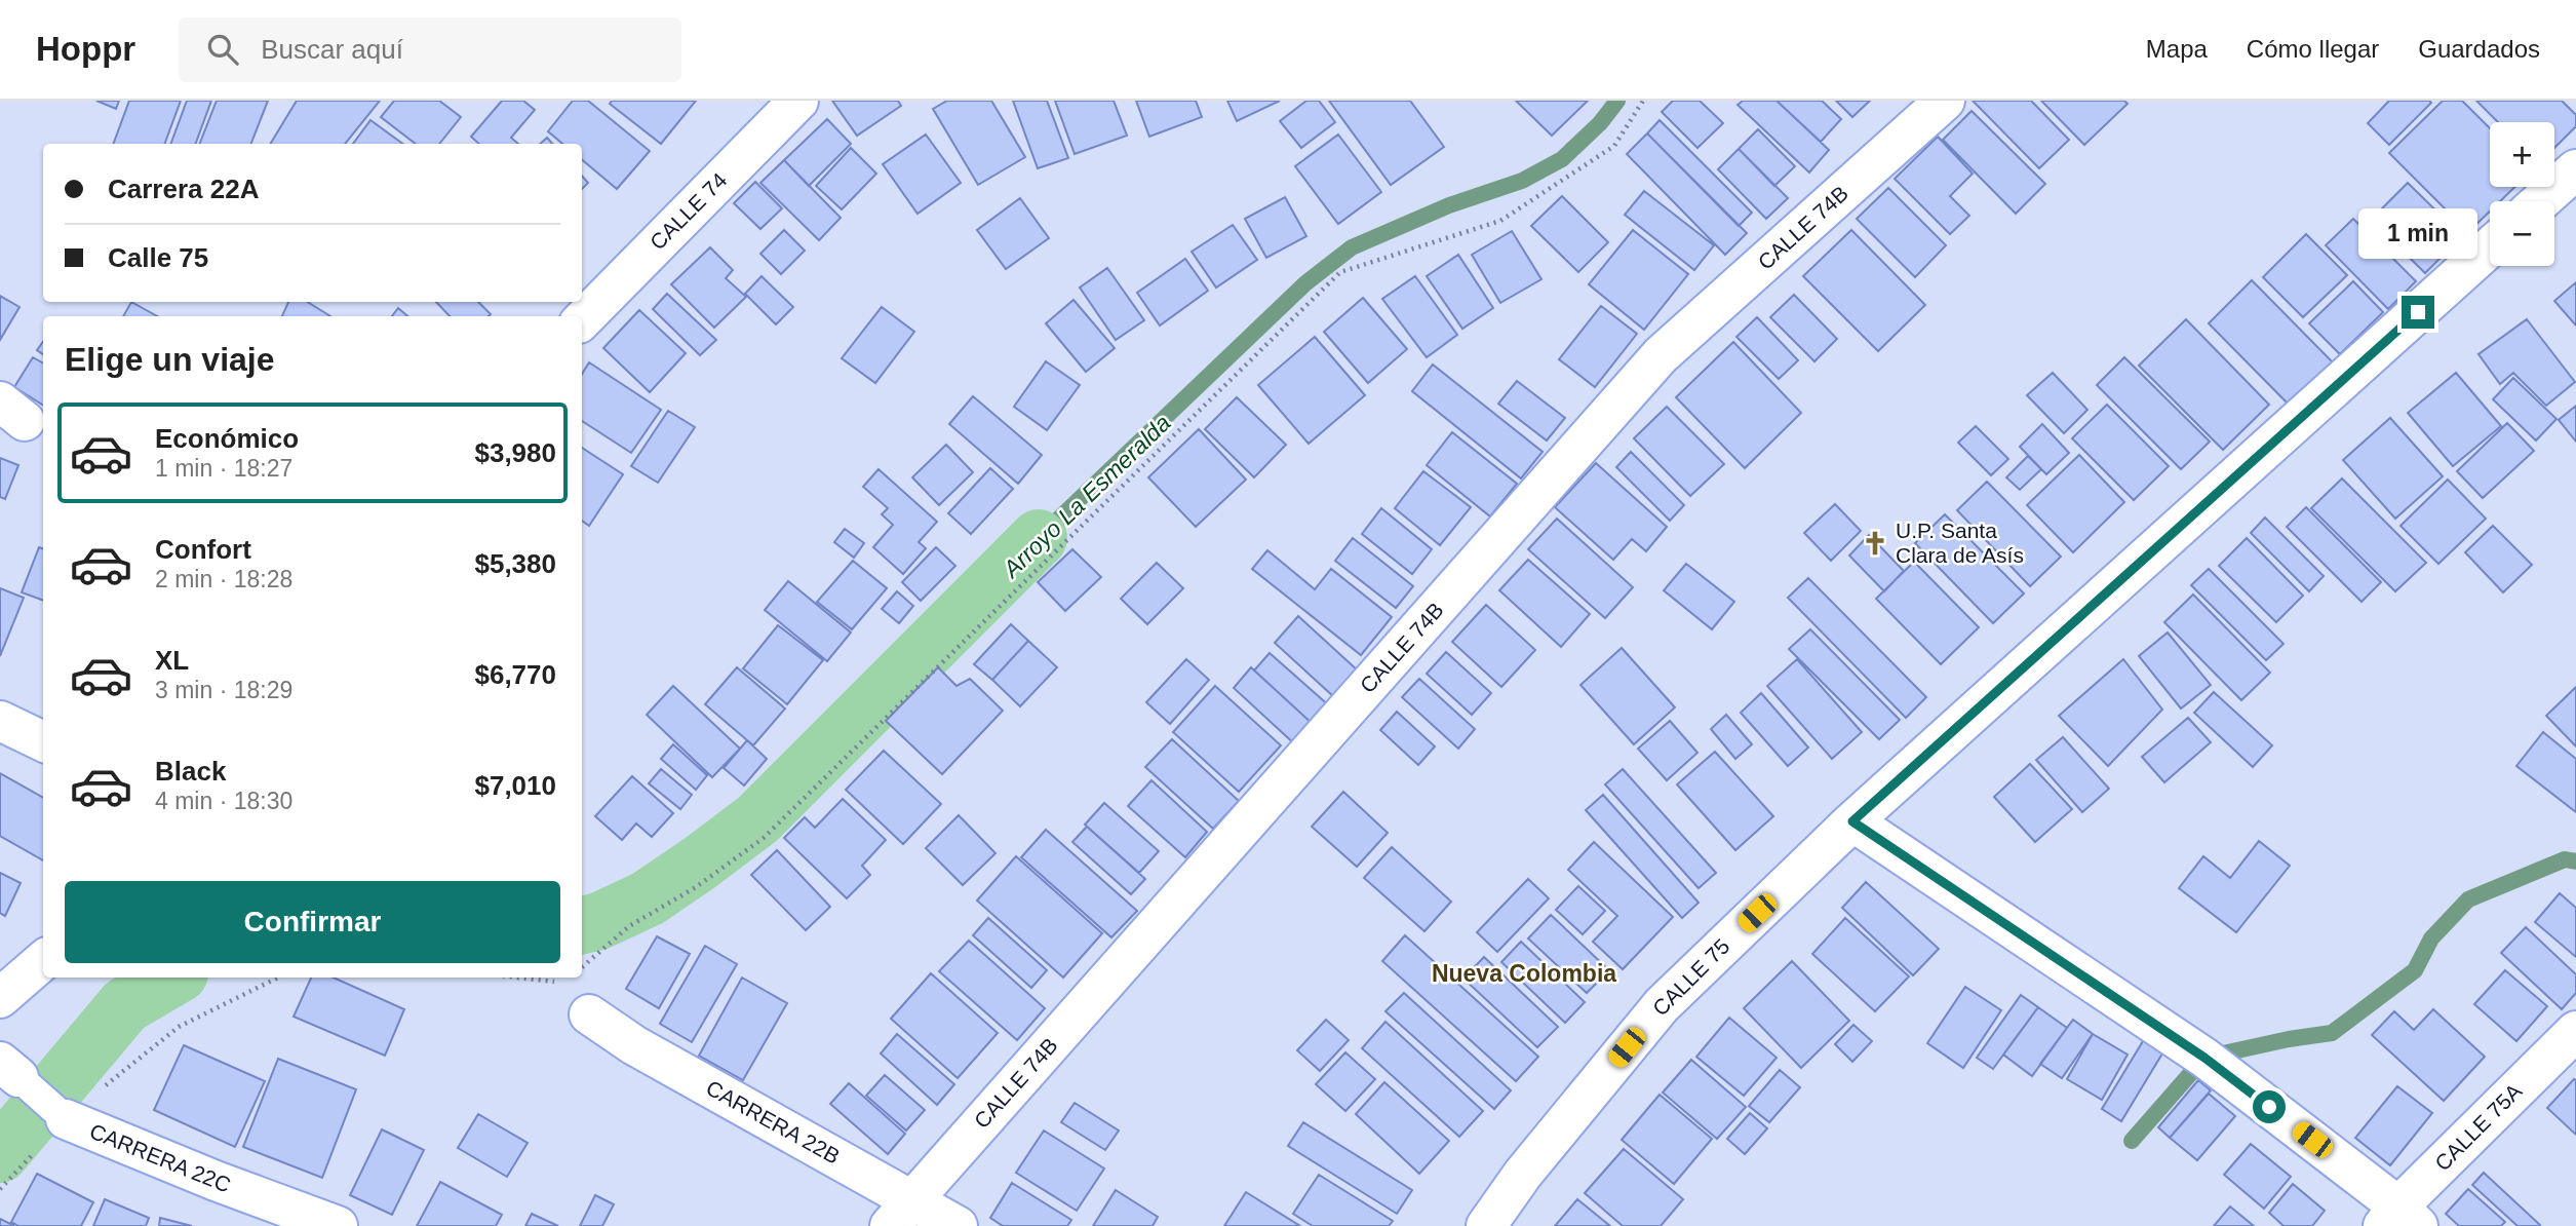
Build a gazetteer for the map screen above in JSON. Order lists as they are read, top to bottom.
{
  "streets": {
    "street": [
      "CALLE 74",
      "CALLE 74B",
      "CALLE 75",
      "CARRERA 22B",
      "CALLE 75A",
      "CARRERA 22C"
    ]
  },
  "crossings": [
    ["CALLE 74B", "CARRERA 22B"]
  ],
  "districts": ["Nueva Colombia"],
  "water": ["Arroyo La Esmeralda"],
  "places": {
    "church": ["U.P. Santa Clara de Asís"]
  },
  "page": {
    "header": "Hoppr",
    "search": "Buscar aquí",
    "nav": ["Mapa", "Cómo llegar", "Guardados"],
    "map_buttons": ["+", "−"],
    "banner": ["Carrera 22A", "Calle 75"],
    "bubble": "1 min",
    "heading": "Elige un viaje",
    "list": [
      {
        "name": "Económico",
        "note": "1 min · 18:27",
        "value": "$3,980"
      },
      {
        "name": "Confort",
        "note": "2 min · 18:28",
        "value": "$5,380"
      },
      {
        "name": "XL",
        "note": "3 min · 18:29",
        "value": "$6,770"
      },
      {
        "name": "Black",
        "note": "4 min · 18:30",
        "value": "$7,010"
      }
    ],
    "buttons": "Confirmar"
  }
}
